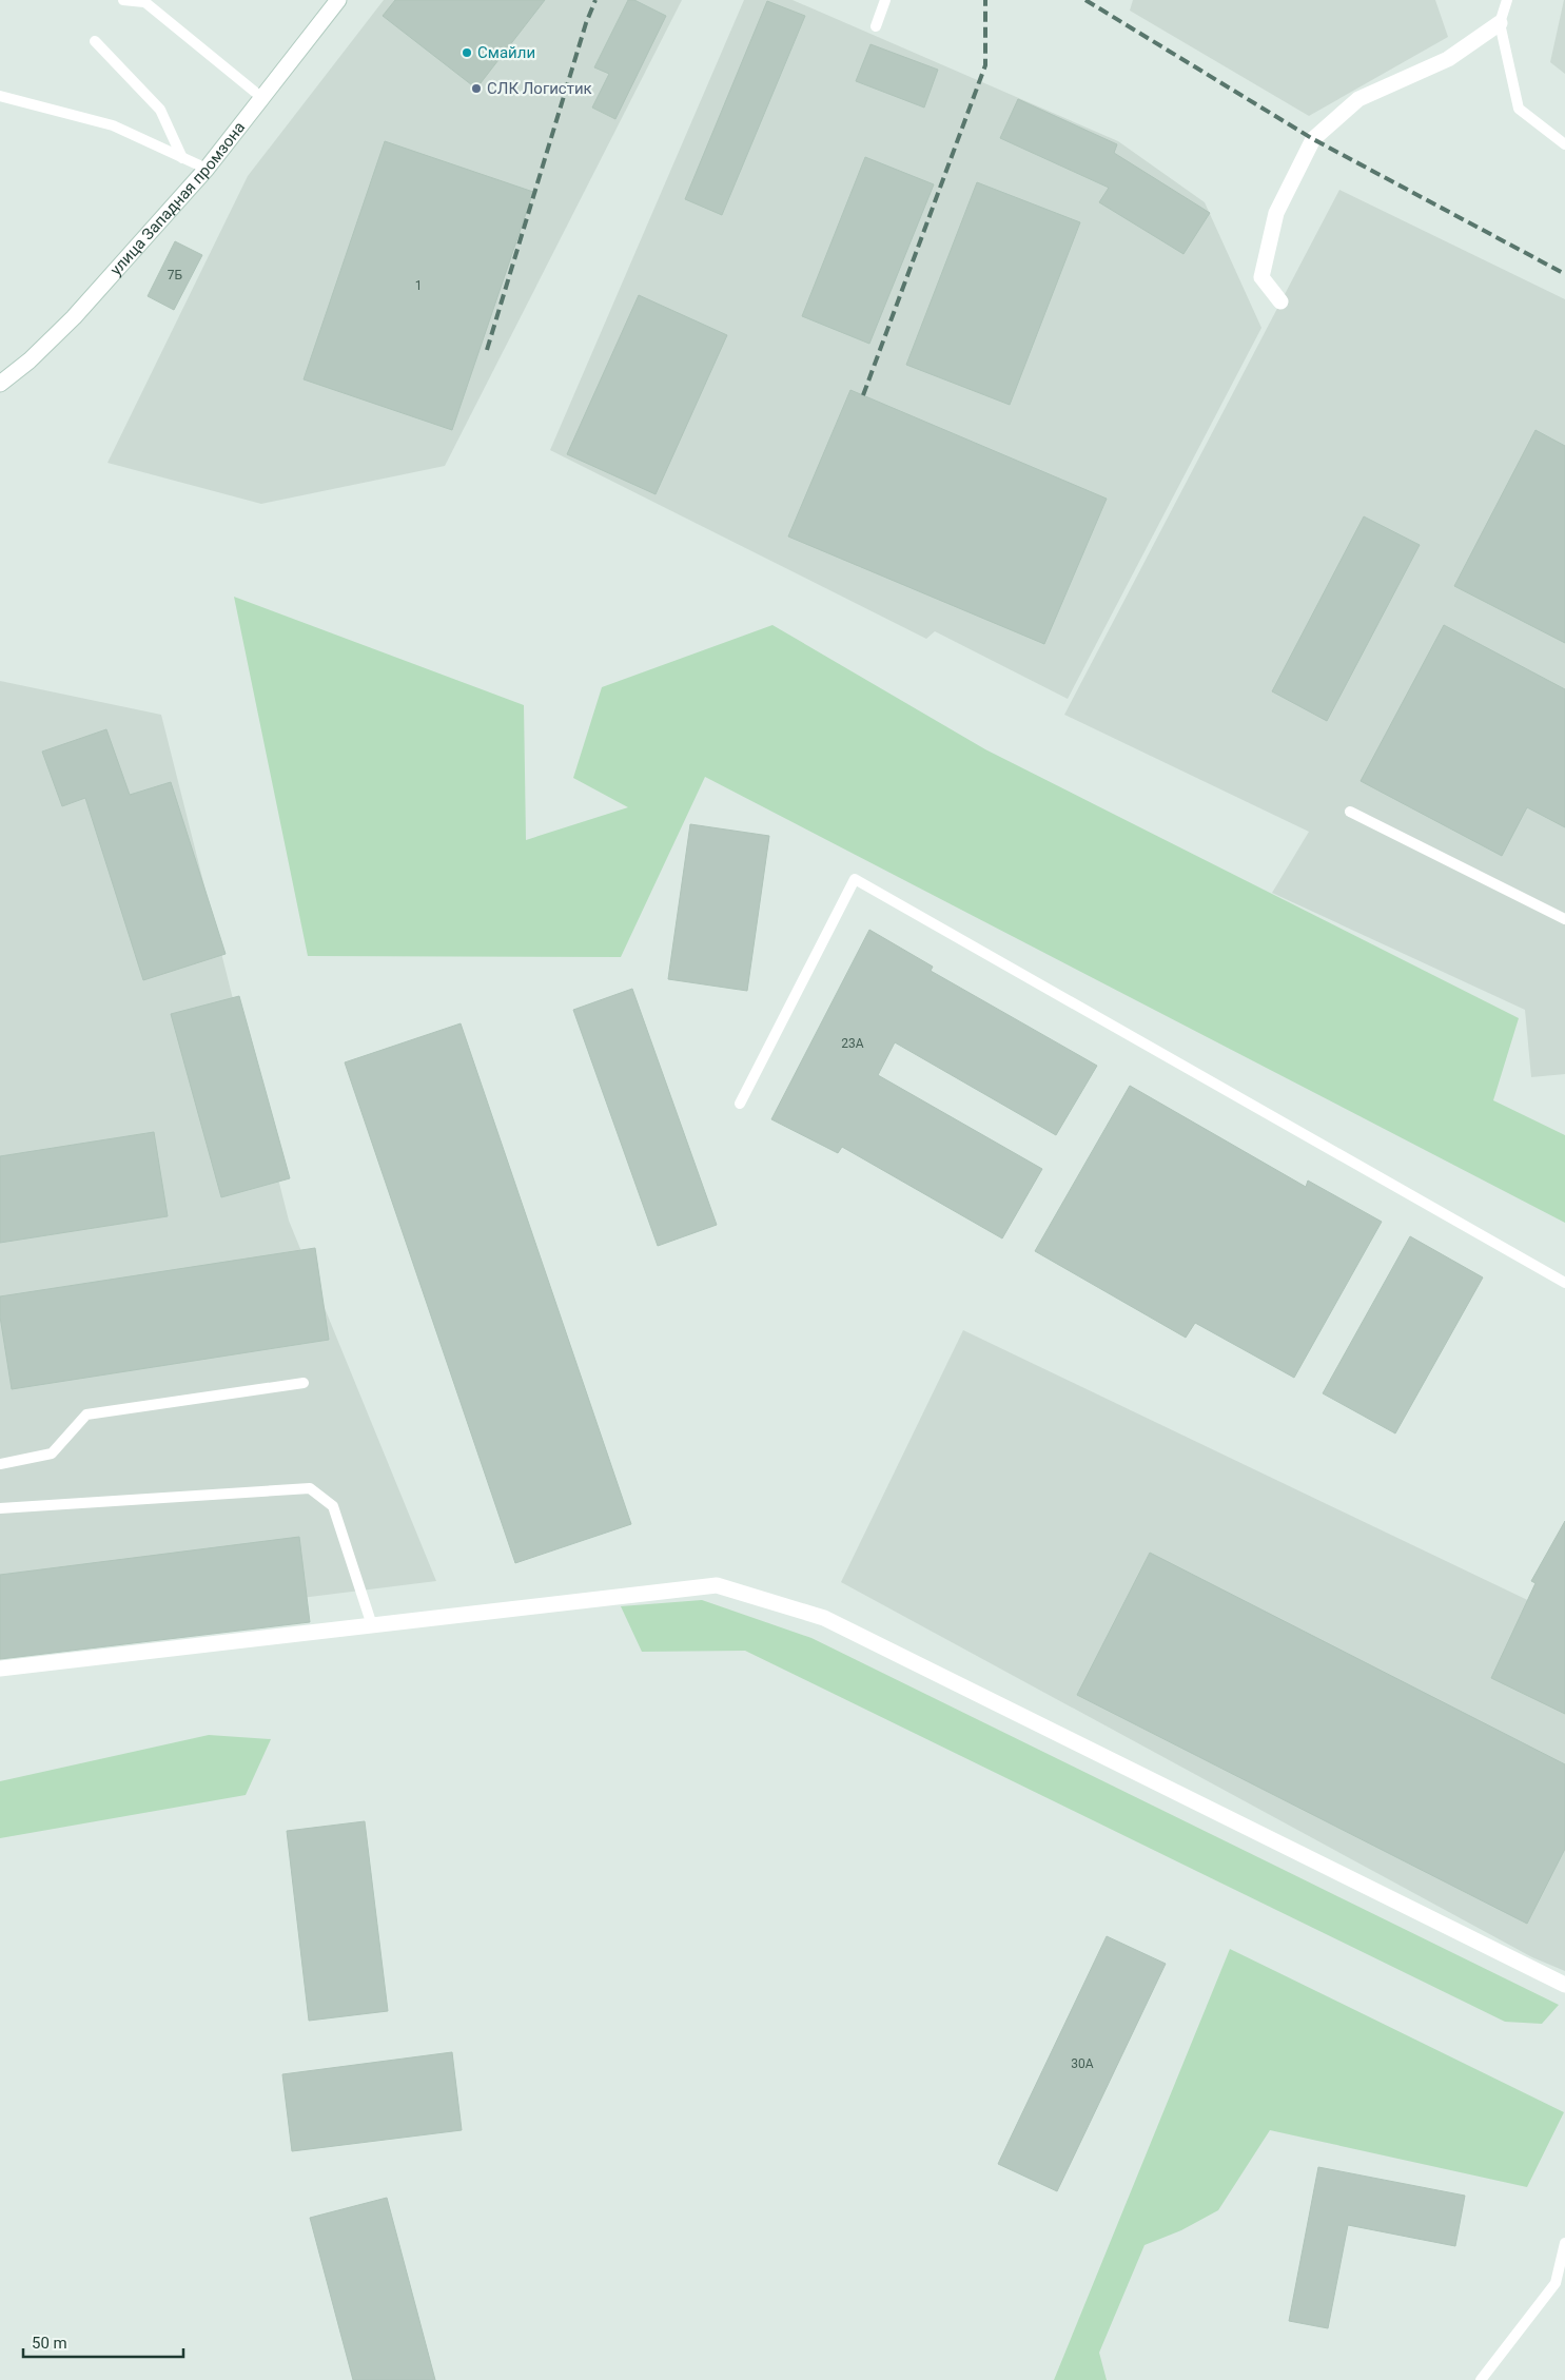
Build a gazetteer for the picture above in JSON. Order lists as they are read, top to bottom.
{
  "streets": {
    "street": ["улица Западная промзона"]
  },
  "places": ["Смайли", "СЛК Логистик"],
  "house_numbers": [
    "7Б",
    "1",
    "23А",
    "30А"
  ],
  "scale_bar": "50 m"
}
